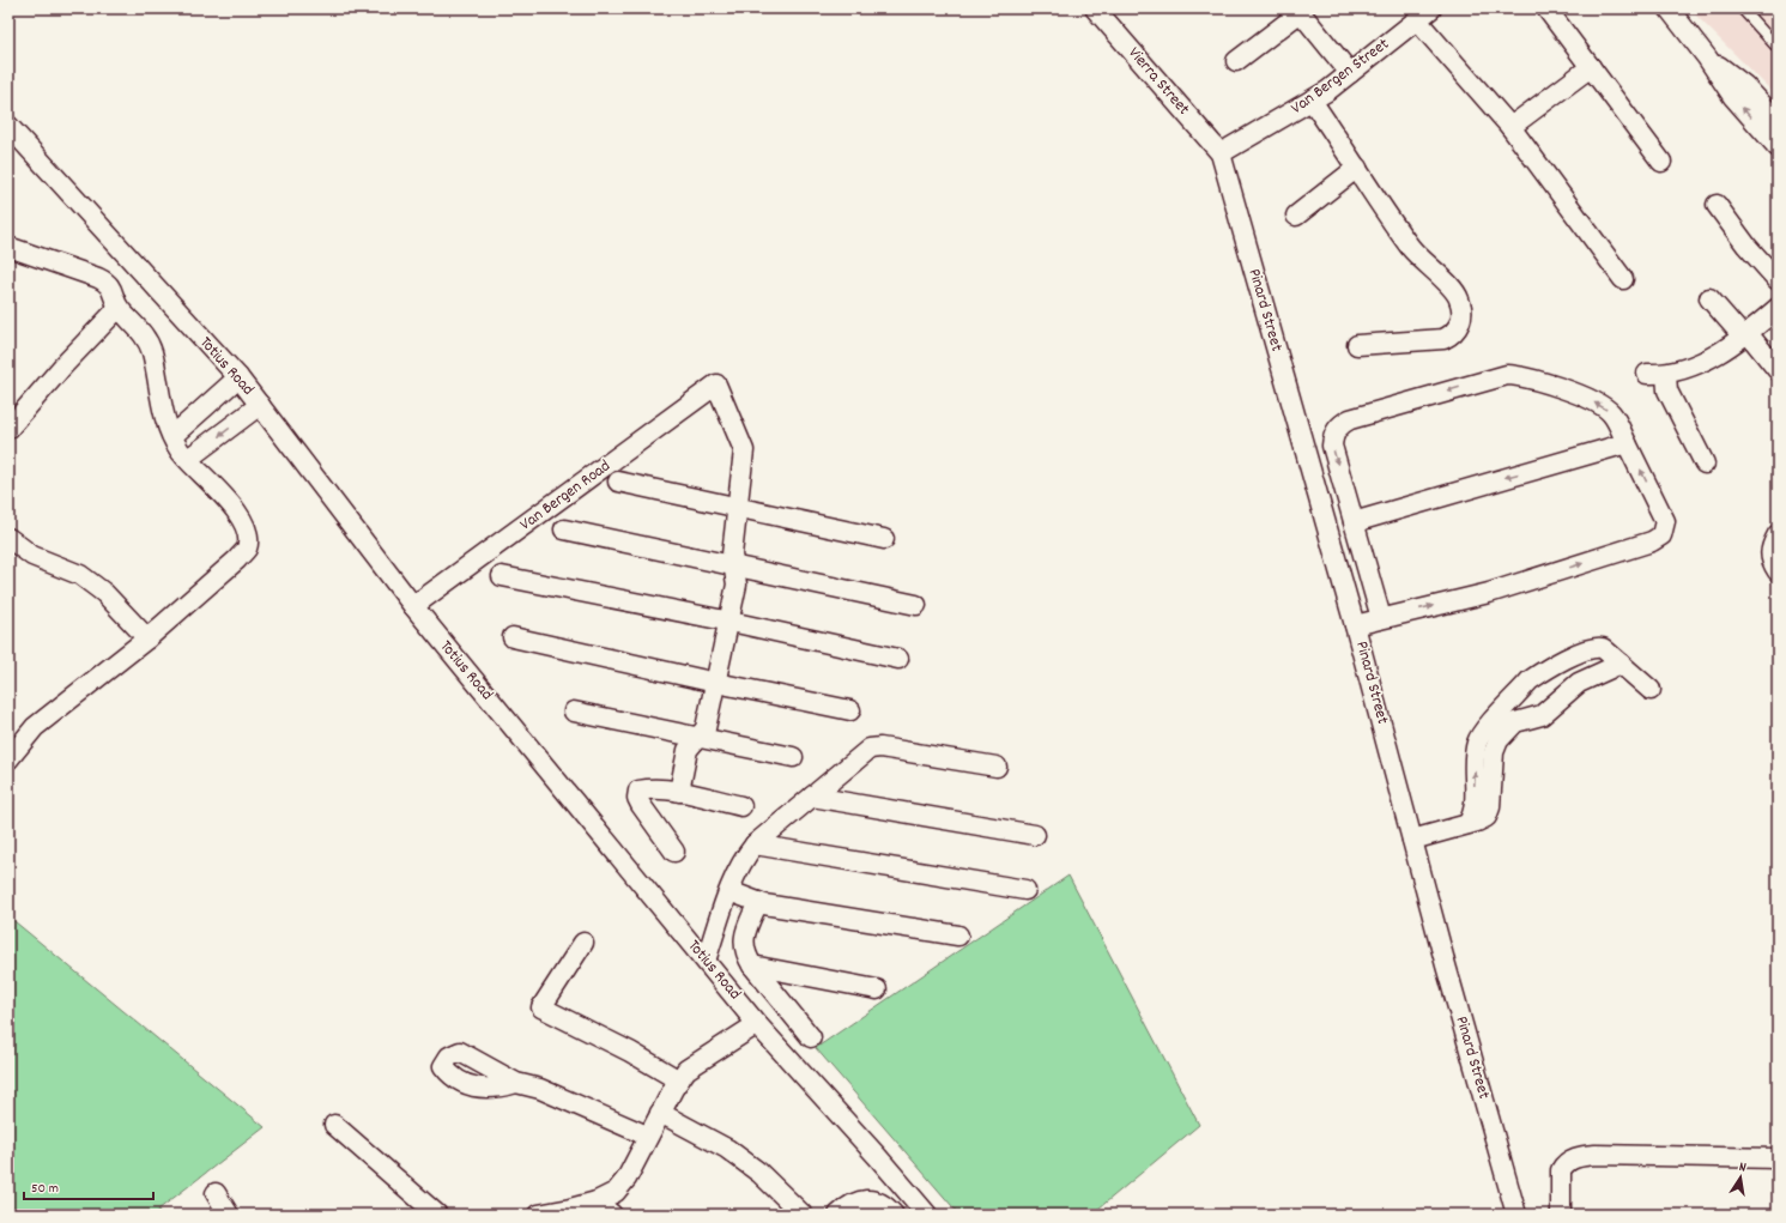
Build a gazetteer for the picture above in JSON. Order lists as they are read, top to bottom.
{
  "streets": {
    "street": [
      "Van Bergen Street",
      "Vierra Street",
      "Pinard Street",
      "Totius Road",
      "Van Bergen Road"
    ]
  },
  "crossings": [
    ["Van Bergen Street", "Vierra Street"],
    ["Van Bergen Street", "Pinard Street"],
    ["Vierra Street", "Pinard Street"],
    ["Totius Road", "Van Bergen Road"]
  ],
  "scale_bar": "50 m",
  "north": "top"
}
